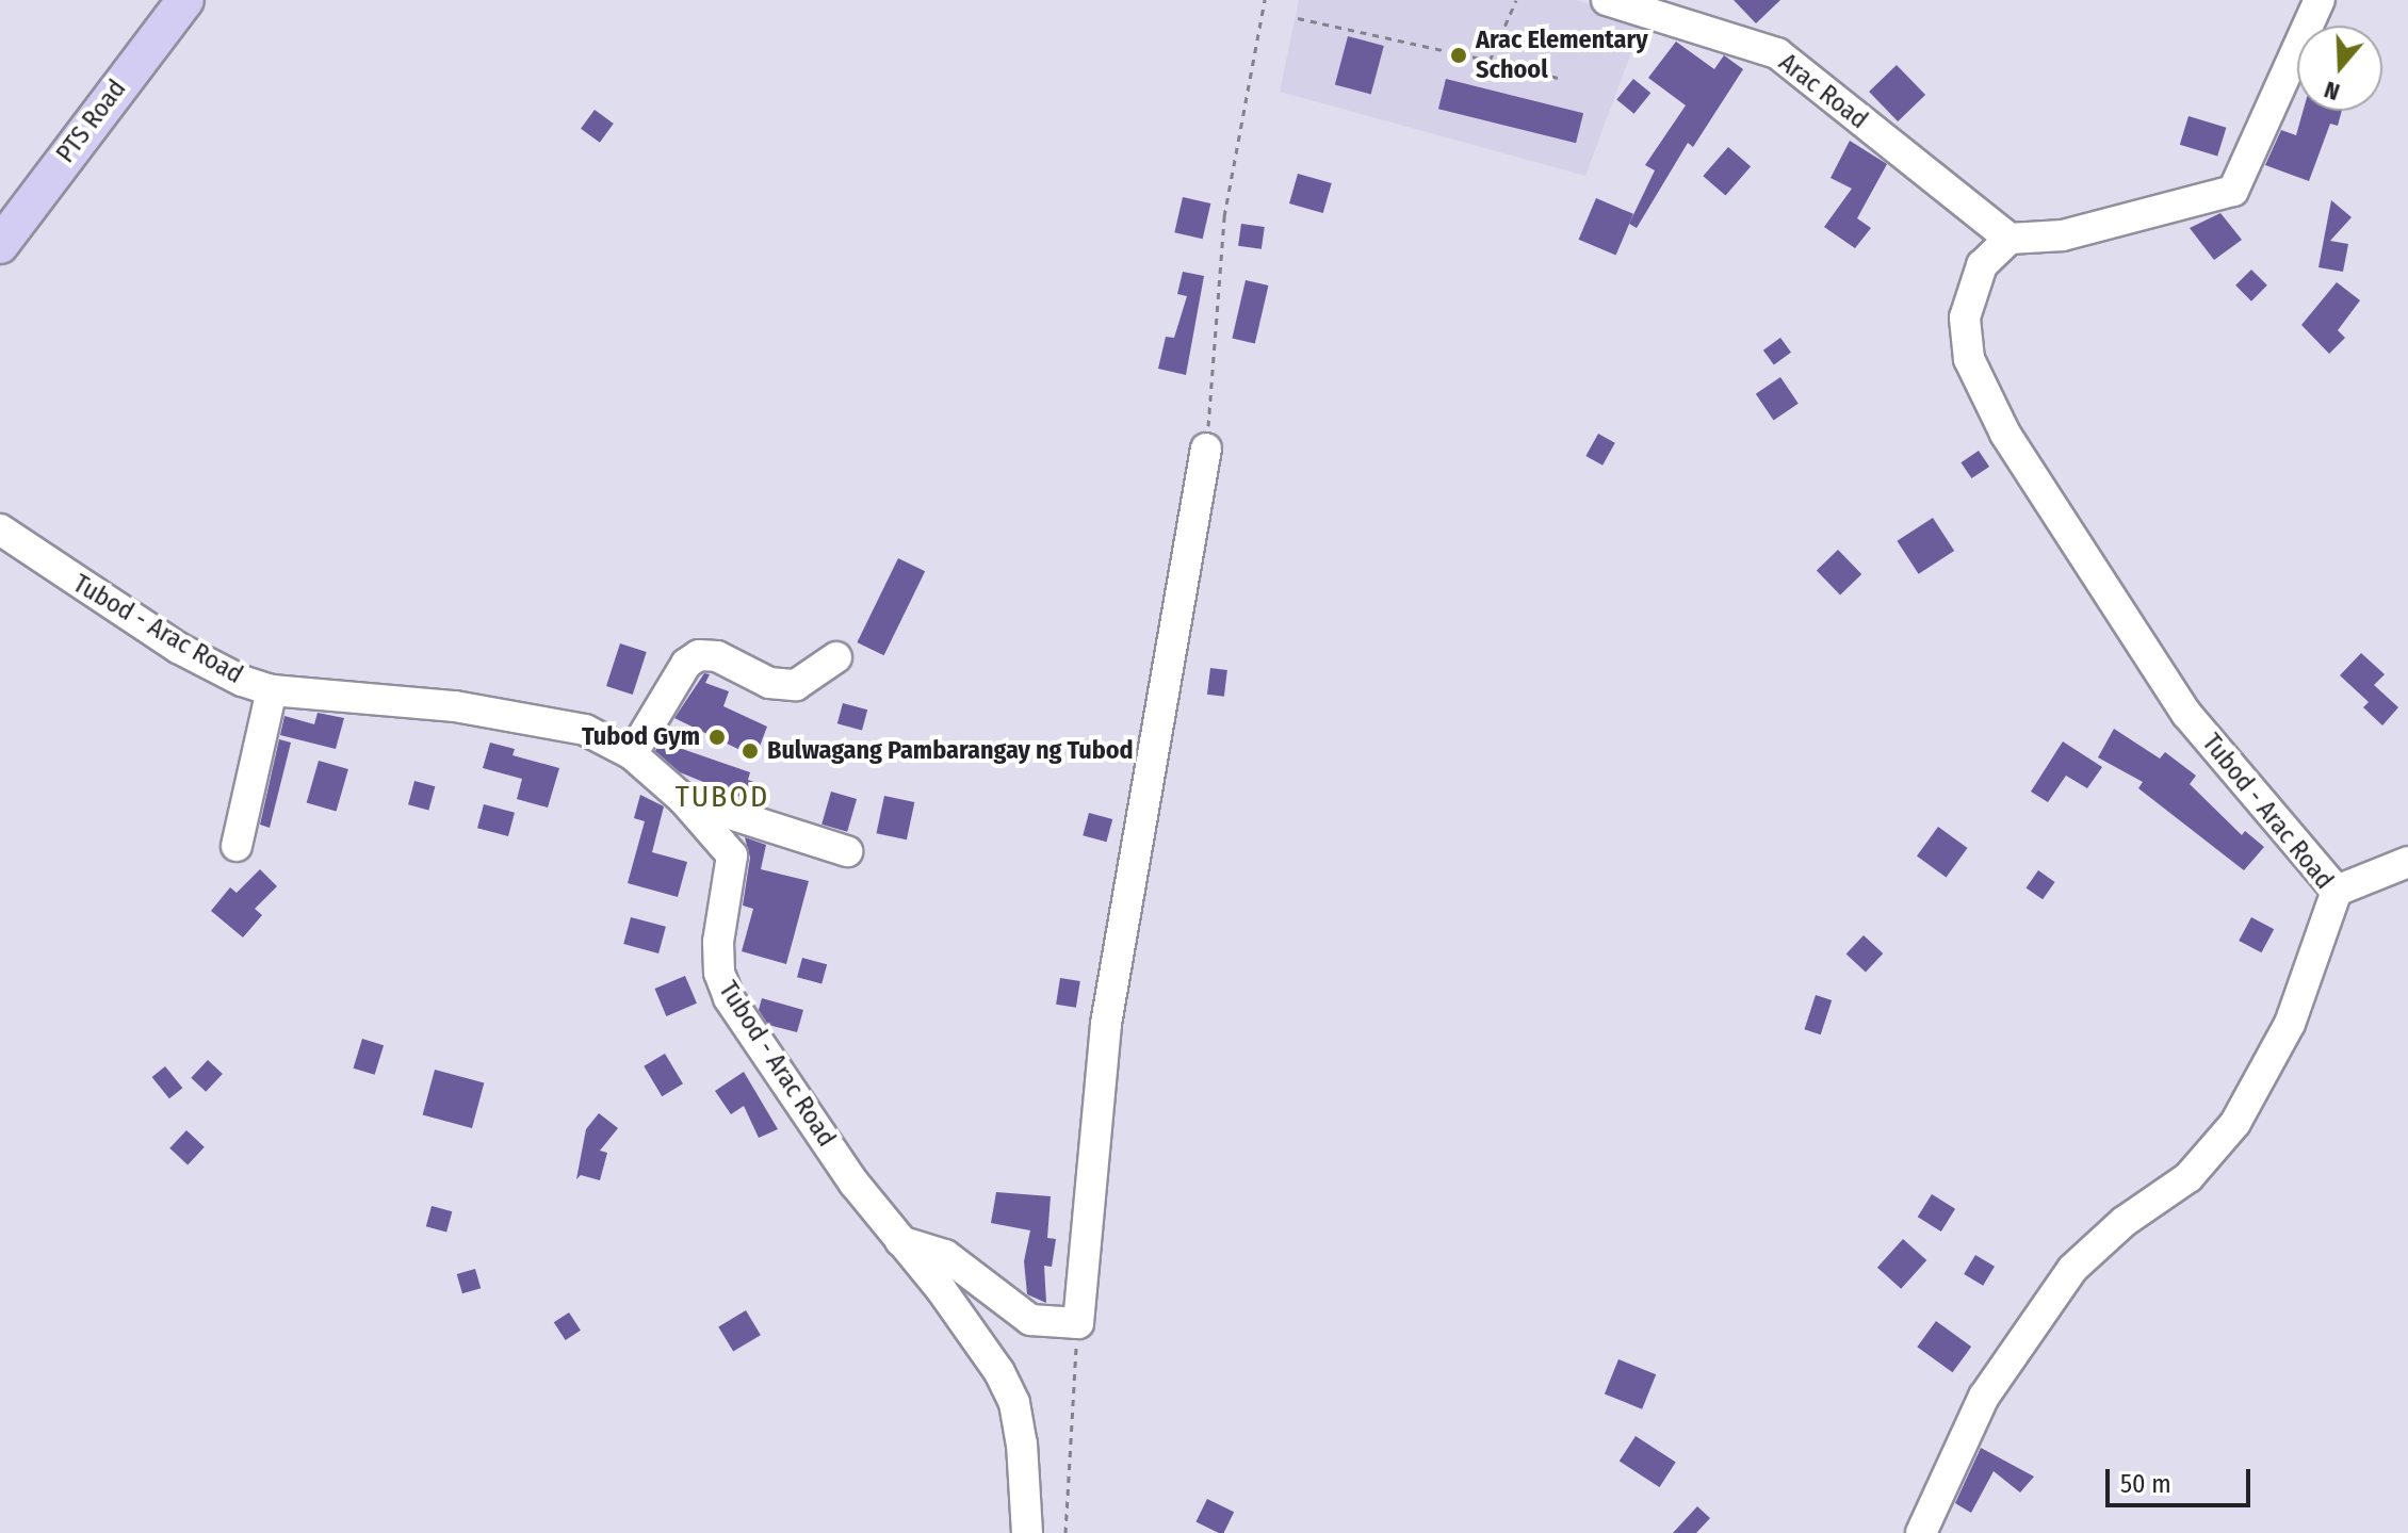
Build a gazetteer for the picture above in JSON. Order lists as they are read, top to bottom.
{
  "streets": {
    "main road": ["PTS Road"],
    "street": ["Arac Road", "Tubod - Arac Road"]
  },
  "crossings": [
    ["Arac Road", "Tubod - Arac Road"]
  ],
  "districts": ["TUBOD"],
  "places": ["Arac Elementary School", "Tubod Gym", "Bulwagang Pambarangay ng Tubod"],
  "scale_bar": "50 m",
  "north": "bottom"
}
